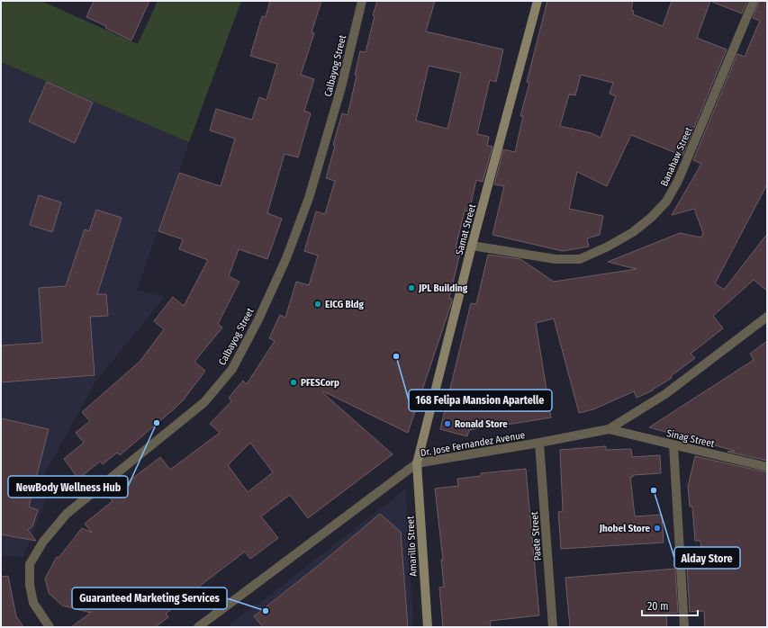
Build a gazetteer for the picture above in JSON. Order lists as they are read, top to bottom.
{
  "streets": {
    "street": [
      "Calbayog Street",
      "Banahaw Street",
      "Samat Street",
      "Sinag Street",
      "Dr. Jose Fernandez Avenue",
      "Paete Street",
      "Amarillo Street"
    ]
  },
  "crossings": [
    ["Banahaw Street", "Samat Street"],
    ["Samat Street", "Dr. Jose Fernandez Avenue"],
    ["Samat Street", "Amarillo Street"],
    ["Sinag Street", "Dr. Jose Fernandez Avenue"],
    ["Dr. Jose Fernandez Avenue", "Paete Street"],
    ["Dr. Jose Fernandez Avenue", "Amarillo Street"]
  ],
  "places": [
    "JPL Building",
    "EICG Bldg",
    "168 Felipa Mansion Apartelle",
    "PFESCorp",
    "NewBody Wellness Hub",
    "Ronald Store",
    "Alday Store",
    "Jhobel Store",
    "Guaranteed Marketing Services"
  ],
  "scale_bar": "20 m"
}
